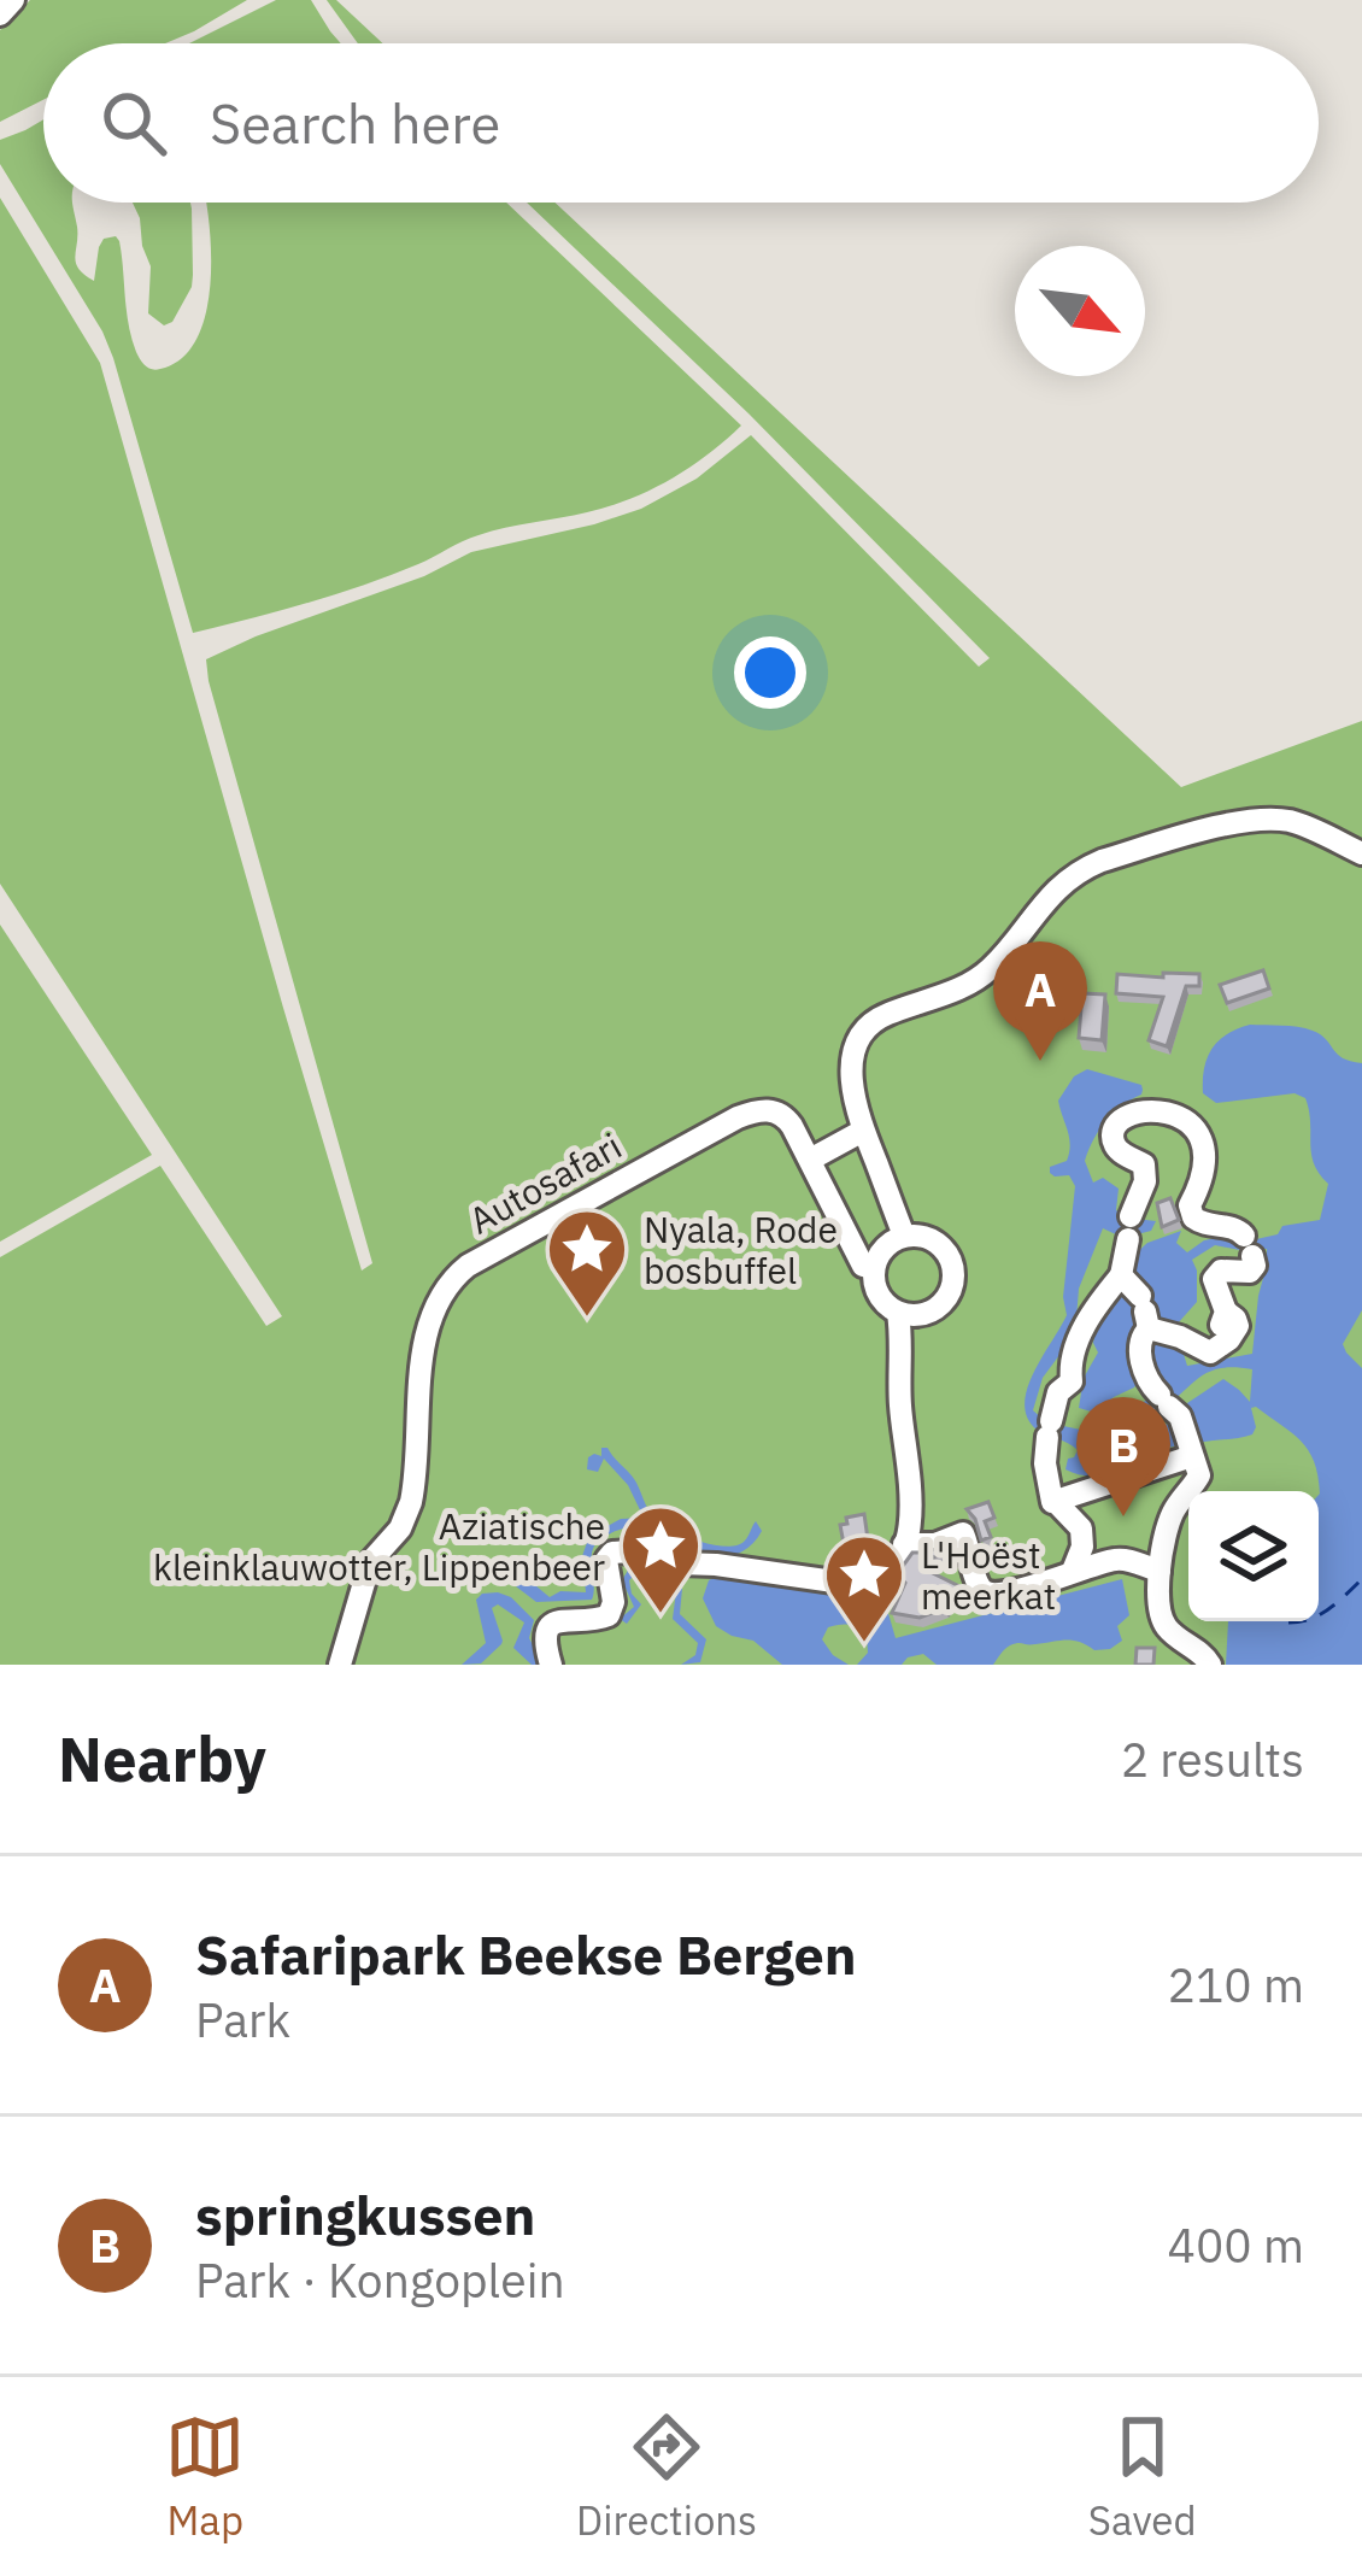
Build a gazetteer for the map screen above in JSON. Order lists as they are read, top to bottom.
{
  "streets": {
    "street": ["Autosafari"]
  },
  "places": {
    "place": ["Nyala, Rode bosbuffel", "Aziatische kleinklauwotter, Lippenbeer", "L'Hoëst meerkat"]
  },
  "north": "bottom right",
  "page": {
    "search": "Search here",
    "pins": ["A", "B"],
    "heading": ["Nearby", "2 results"],
    "list": [
      {
        "mark": "A",
        "name": "Safaripark Beekse Bergen",
        "note": "Park",
        "value": "210 m"
      },
      {
        "mark": "B",
        "name": "springkussen",
        "note": "Park · Kongoplein",
        "value": "400 m"
      }
    ],
    "nav": ["Map", "Directions", "Saved"]
  }
}
